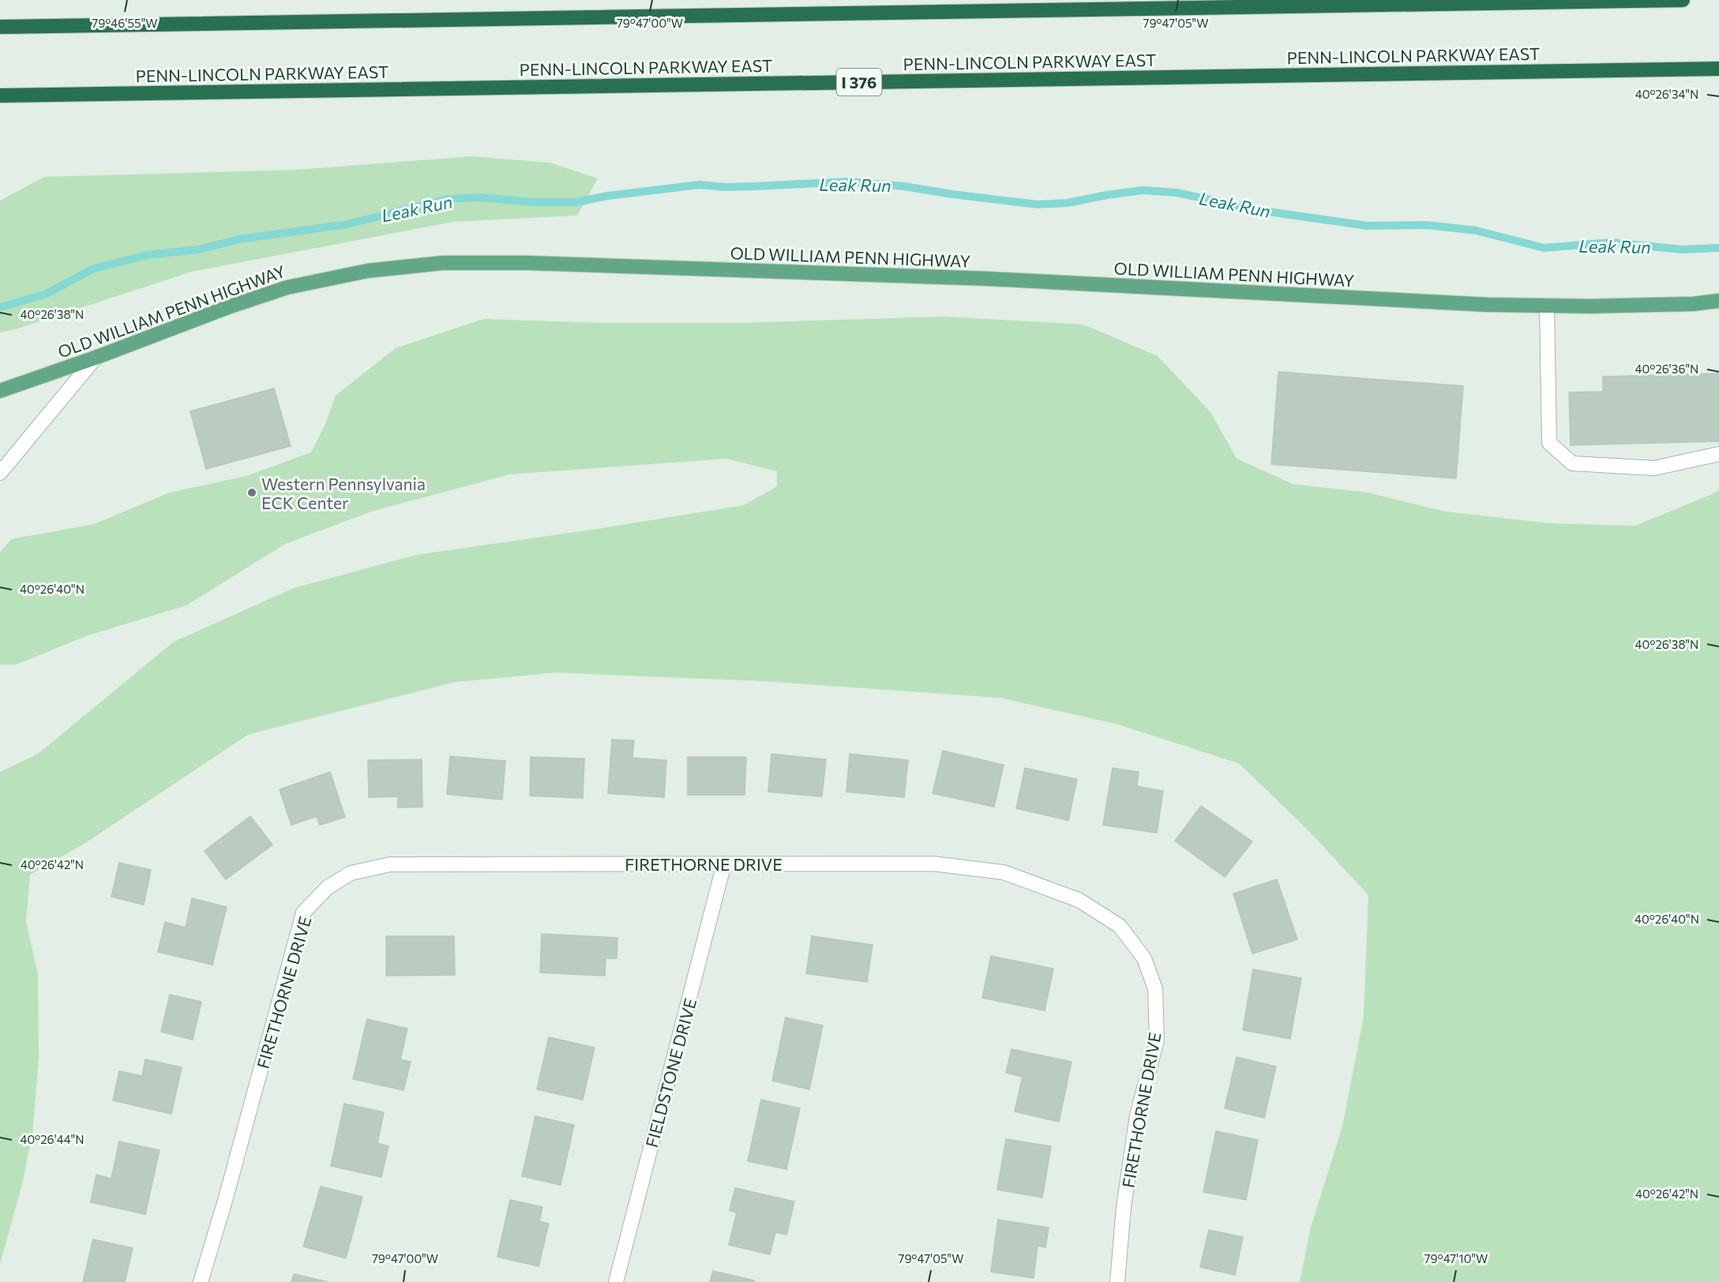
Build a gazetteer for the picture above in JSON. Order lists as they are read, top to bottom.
{
  "streets": {
    "highway": ["PENN-LINCOLN PARKWAY EAST", "I 376"],
    "main road": ["OLD WILLIAM PENN HIGHWAY"],
    "street": ["FIRETHORNE DRIVE", "FIELDSTONE DRIVE"]
  },
  "crossings": [
    ["FIRETHORNE DRIVE", "FIELDSTONE DRIVE"]
  ],
  "water": ["Leak Run"],
  "places": ["Western Pennsylvania ECK Center"],
  "coordinates": [
    "79°47'00\"W",
    "79°47'05\"W",
    "79°46'55\"W",
    "40°26'34\"N",
    "40°26'38\"N",
    "40°26'36\"N",
    "40°26'40\"N",
    "40°26'42\"N",
    "40°26'44\"N",
    "79°47'10\"W"
  ]
}
